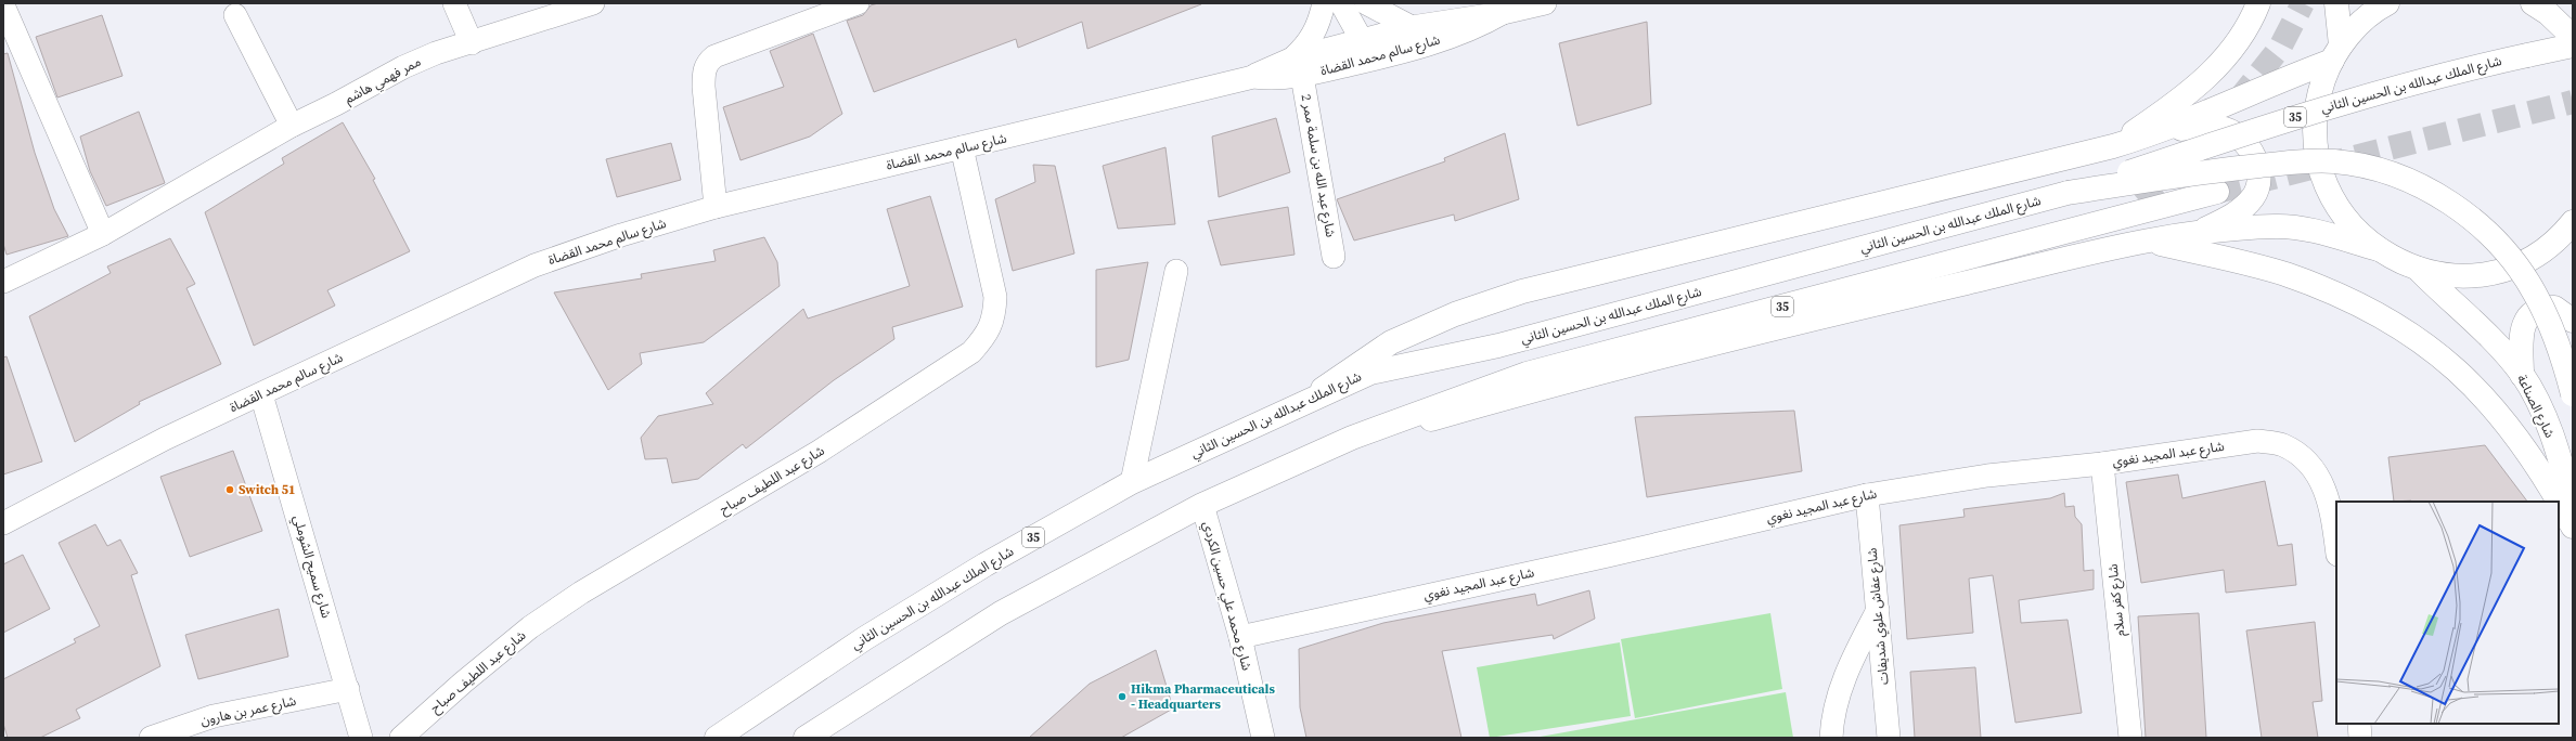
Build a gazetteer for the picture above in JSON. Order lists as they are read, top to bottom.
{
  "streets": {
    "main road": ["شارع الملك عبدالله بن الحسين الثاني", "35", "شارع الصناعة"],
    "street": [
      "شارع سالم محمد القضاة",
      "ممر فهمي هاشم",
      "شارع عبد الله بن سلمة ممر 2",
      "شارع عبد المجيد نغوي",
      "شارع عبد اللطيف صباح",
      "شارع سميح الشوملي",
      "شارع محمد علي حسين الكردي",
      "شارع كفر سلام",
      "شارع عفاش علوي شديفات",
      "شارع عمر بن هارون"
    ]
  },
  "crossings": [
    ["شارع سالم محمد القضاة", "شارع عبد الله بن سلمة ممر 2"],
    ["شارع سالم محمد القضاة", "شارع عبد اللطيف صباح"],
    ["شارع سالم محمد القضاة", "شارع سميح الشوملي"],
    ["35", "شارع محمد علي حسين الكردي"],
    ["شارع عبد المجيد نغوي", "شارع محمد علي حسين الكردي"],
    ["شارع عبد المجيد نغوي", "شارع كفر سلام"],
    ["شارع عبد المجيد نغوي", "شارع عفاش علوي شديفات"],
    ["شارع سميح الشوملي", "شارع عمر بن هارون"]
  ],
  "places": ["Switch 51", "Hikma Pharmaceuticals - Headquarters"]
}
